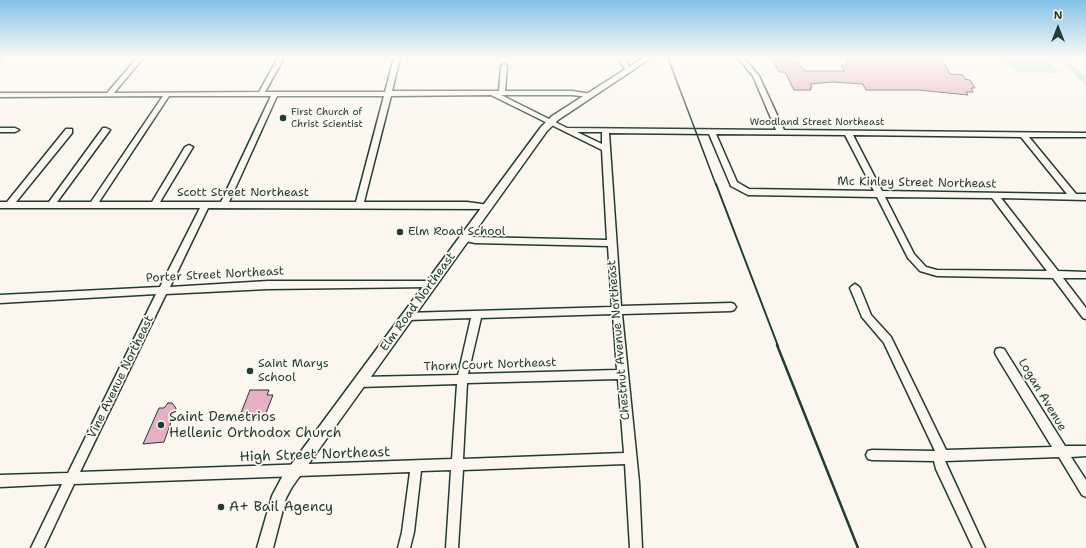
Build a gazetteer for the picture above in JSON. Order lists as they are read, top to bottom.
{
  "streets": {
    "main road": ["Elm Road Northeast"],
    "street": [
      "Woodland Street Northeast",
      "Mc Kinley Street Northeast",
      "Scott Street Northeast",
      "Porter Street Northeast",
      "Chestnut Avenue Northeast",
      "Thorn Court Northeast",
      "Vine Avenue Northeast",
      "Logan Avenue",
      "High Street Northeast"
    ]
  },
  "crossings": [
    ["Woodland Street Northeast", "Mc Kinley Street Northeast"],
    ["Woodland Street Northeast", "Elm Road Northeast"],
    ["Woodland Street Northeast", "Chestnut Avenue Northeast"],
    ["Scott Street Northeast", "Elm Road Northeast"],
    ["Scott Street Northeast", "Vine Avenue Northeast"],
    ["Porter Street Northeast", "Elm Road Northeast"],
    ["Porter Street Northeast", "Vine Avenue Northeast"],
    ["Elm Road Northeast", "Thorn Court Northeast"],
    ["Elm Road Northeast", "High Street Northeast"],
    ["Chestnut Avenue Northeast", "Thorn Court Northeast"],
    ["Chestnut Avenue Northeast", "High Street Northeast"],
    ["Vine Avenue Northeast", "High Street Northeast"]
  ],
  "places": [
    "First Church of Christ Scientist",
    "Elm Road School",
    "Saint Marys School",
    "Saint Demetrios Hellenic Orthodox Church",
    "A+ Bail Agency"
  ],
  "north": "top"
}
